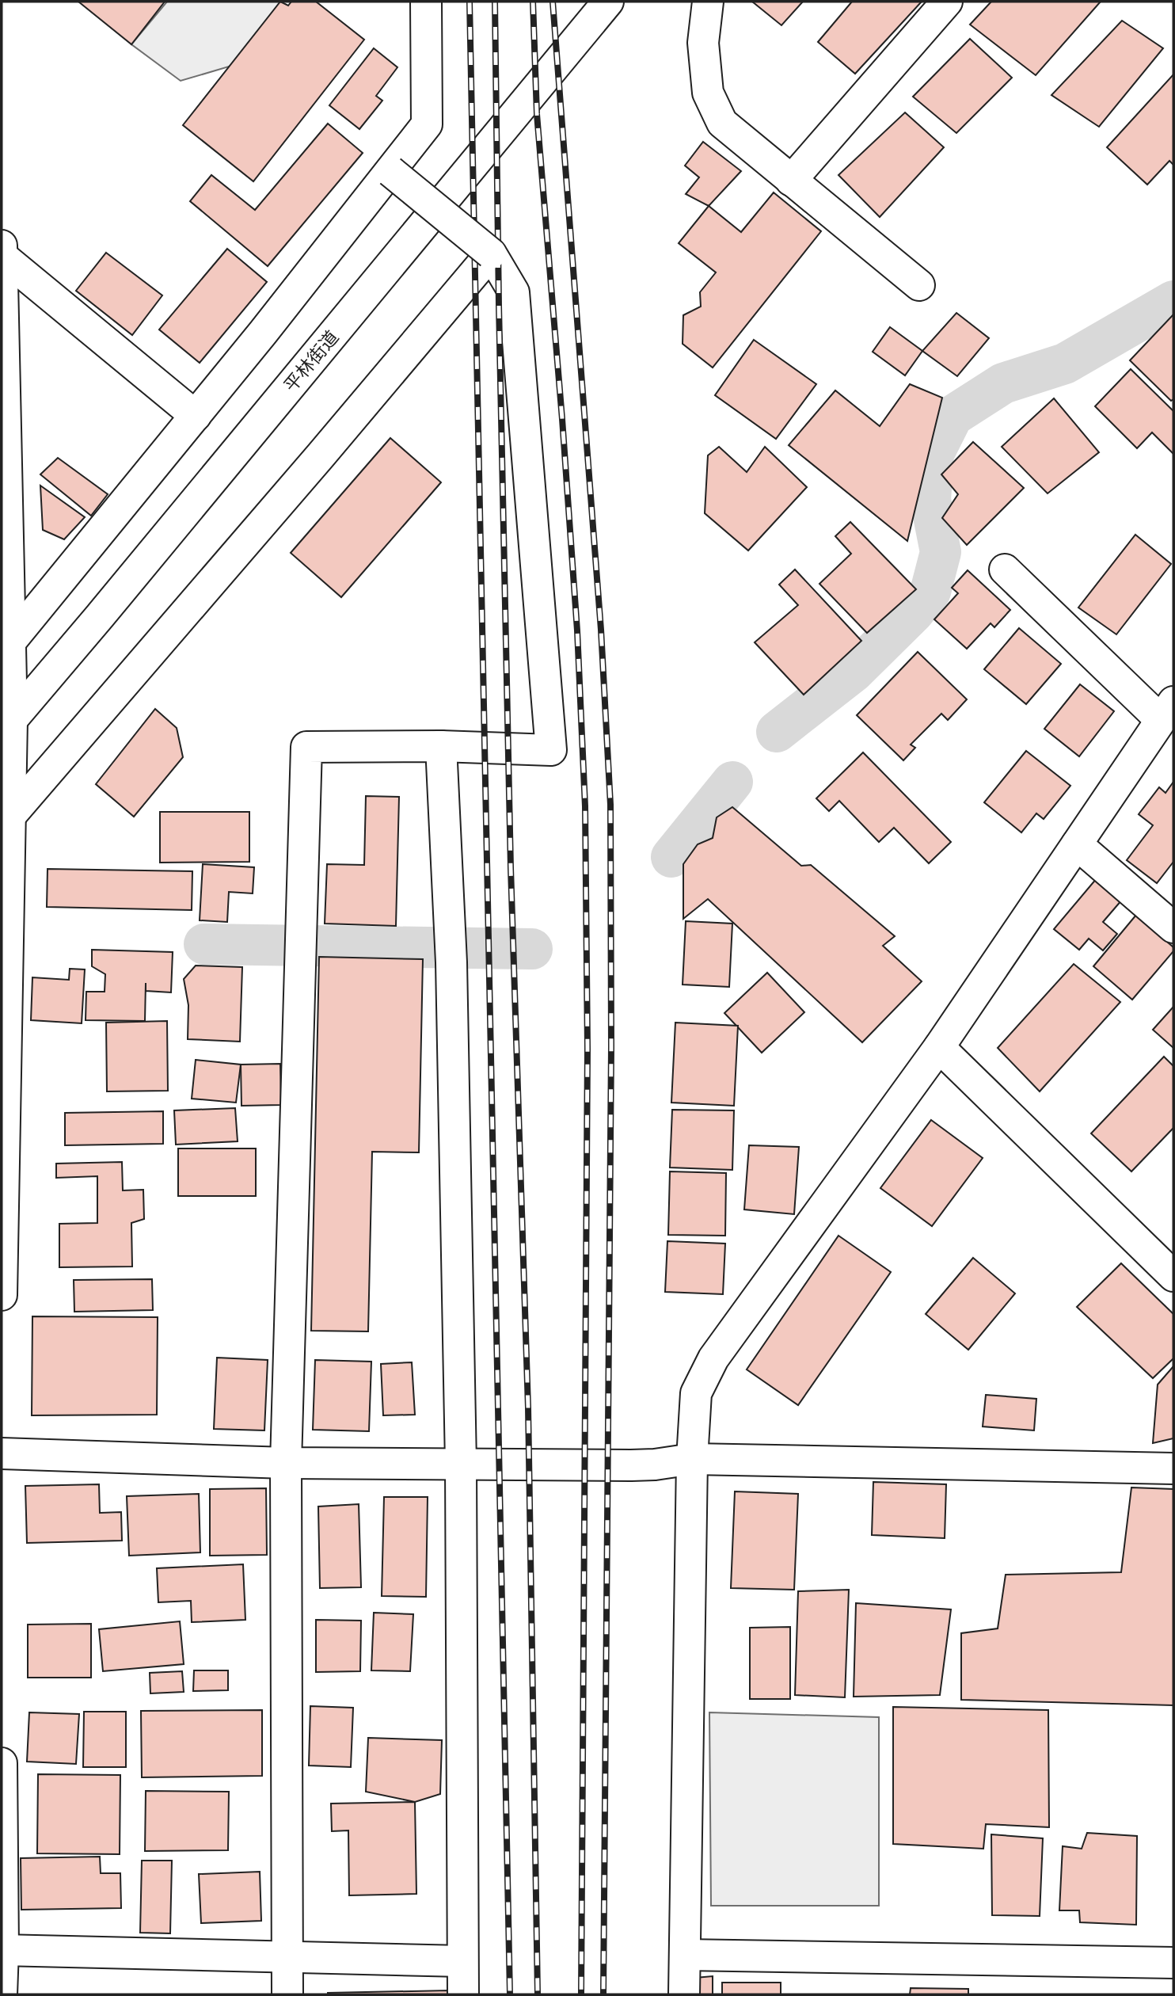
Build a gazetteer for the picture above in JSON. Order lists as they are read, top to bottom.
{
  "streets": {
    "main road": ["平林街道"]
  }
}
